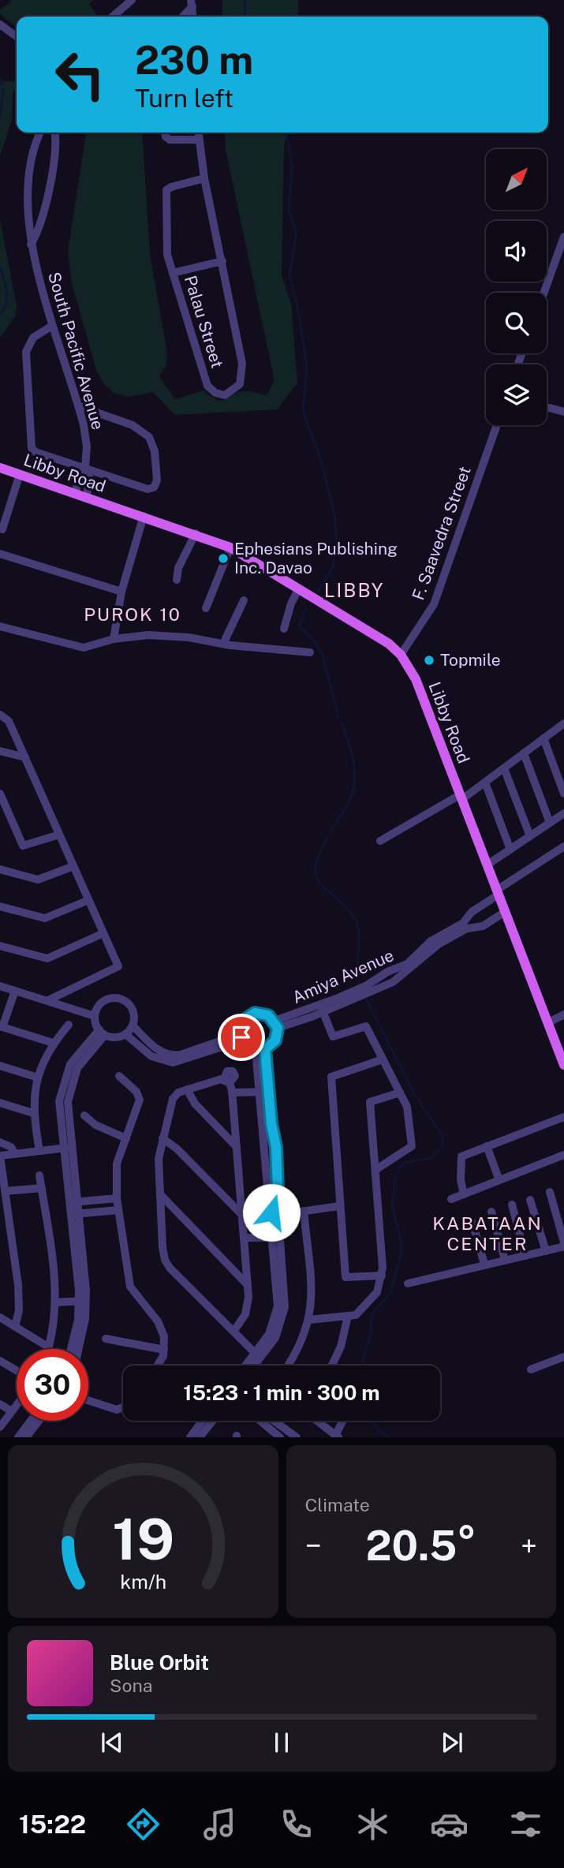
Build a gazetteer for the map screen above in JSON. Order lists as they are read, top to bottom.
{
  "streets": {
    "main road": ["Libby Road"],
    "street": [
      "Palau Street",
      "South Pacific Avenue",
      "F. Saavedra Street",
      "Amiya Avenue"
    ]
  },
  "crossings": [
    ["South Pacific Avenue", "Libby Road"],
    ["Libby Road", "F. Saavedra Street"],
    ["Libby Road", "Amiya Avenue"]
  ],
  "districts": ["LIBBY", "PUROK 10", "KABATAAN CENTER"],
  "places": ["Ephesians Publishing Inc. Davao", "Topmile"],
  "north": "top right",
  "page": {
    "turn": ["230 m", "Turn left"],
    "limit": "30",
    "trip": "15:23 · 1 min · 300 m",
    "tile": "Climate",
    "heat": ["−", "20.5°", "+"],
    "song": ["Blue Orbit", "Sona"],
    "tabs": "15:22",
    "gauge": ["19", "km/h"]
  }
}
